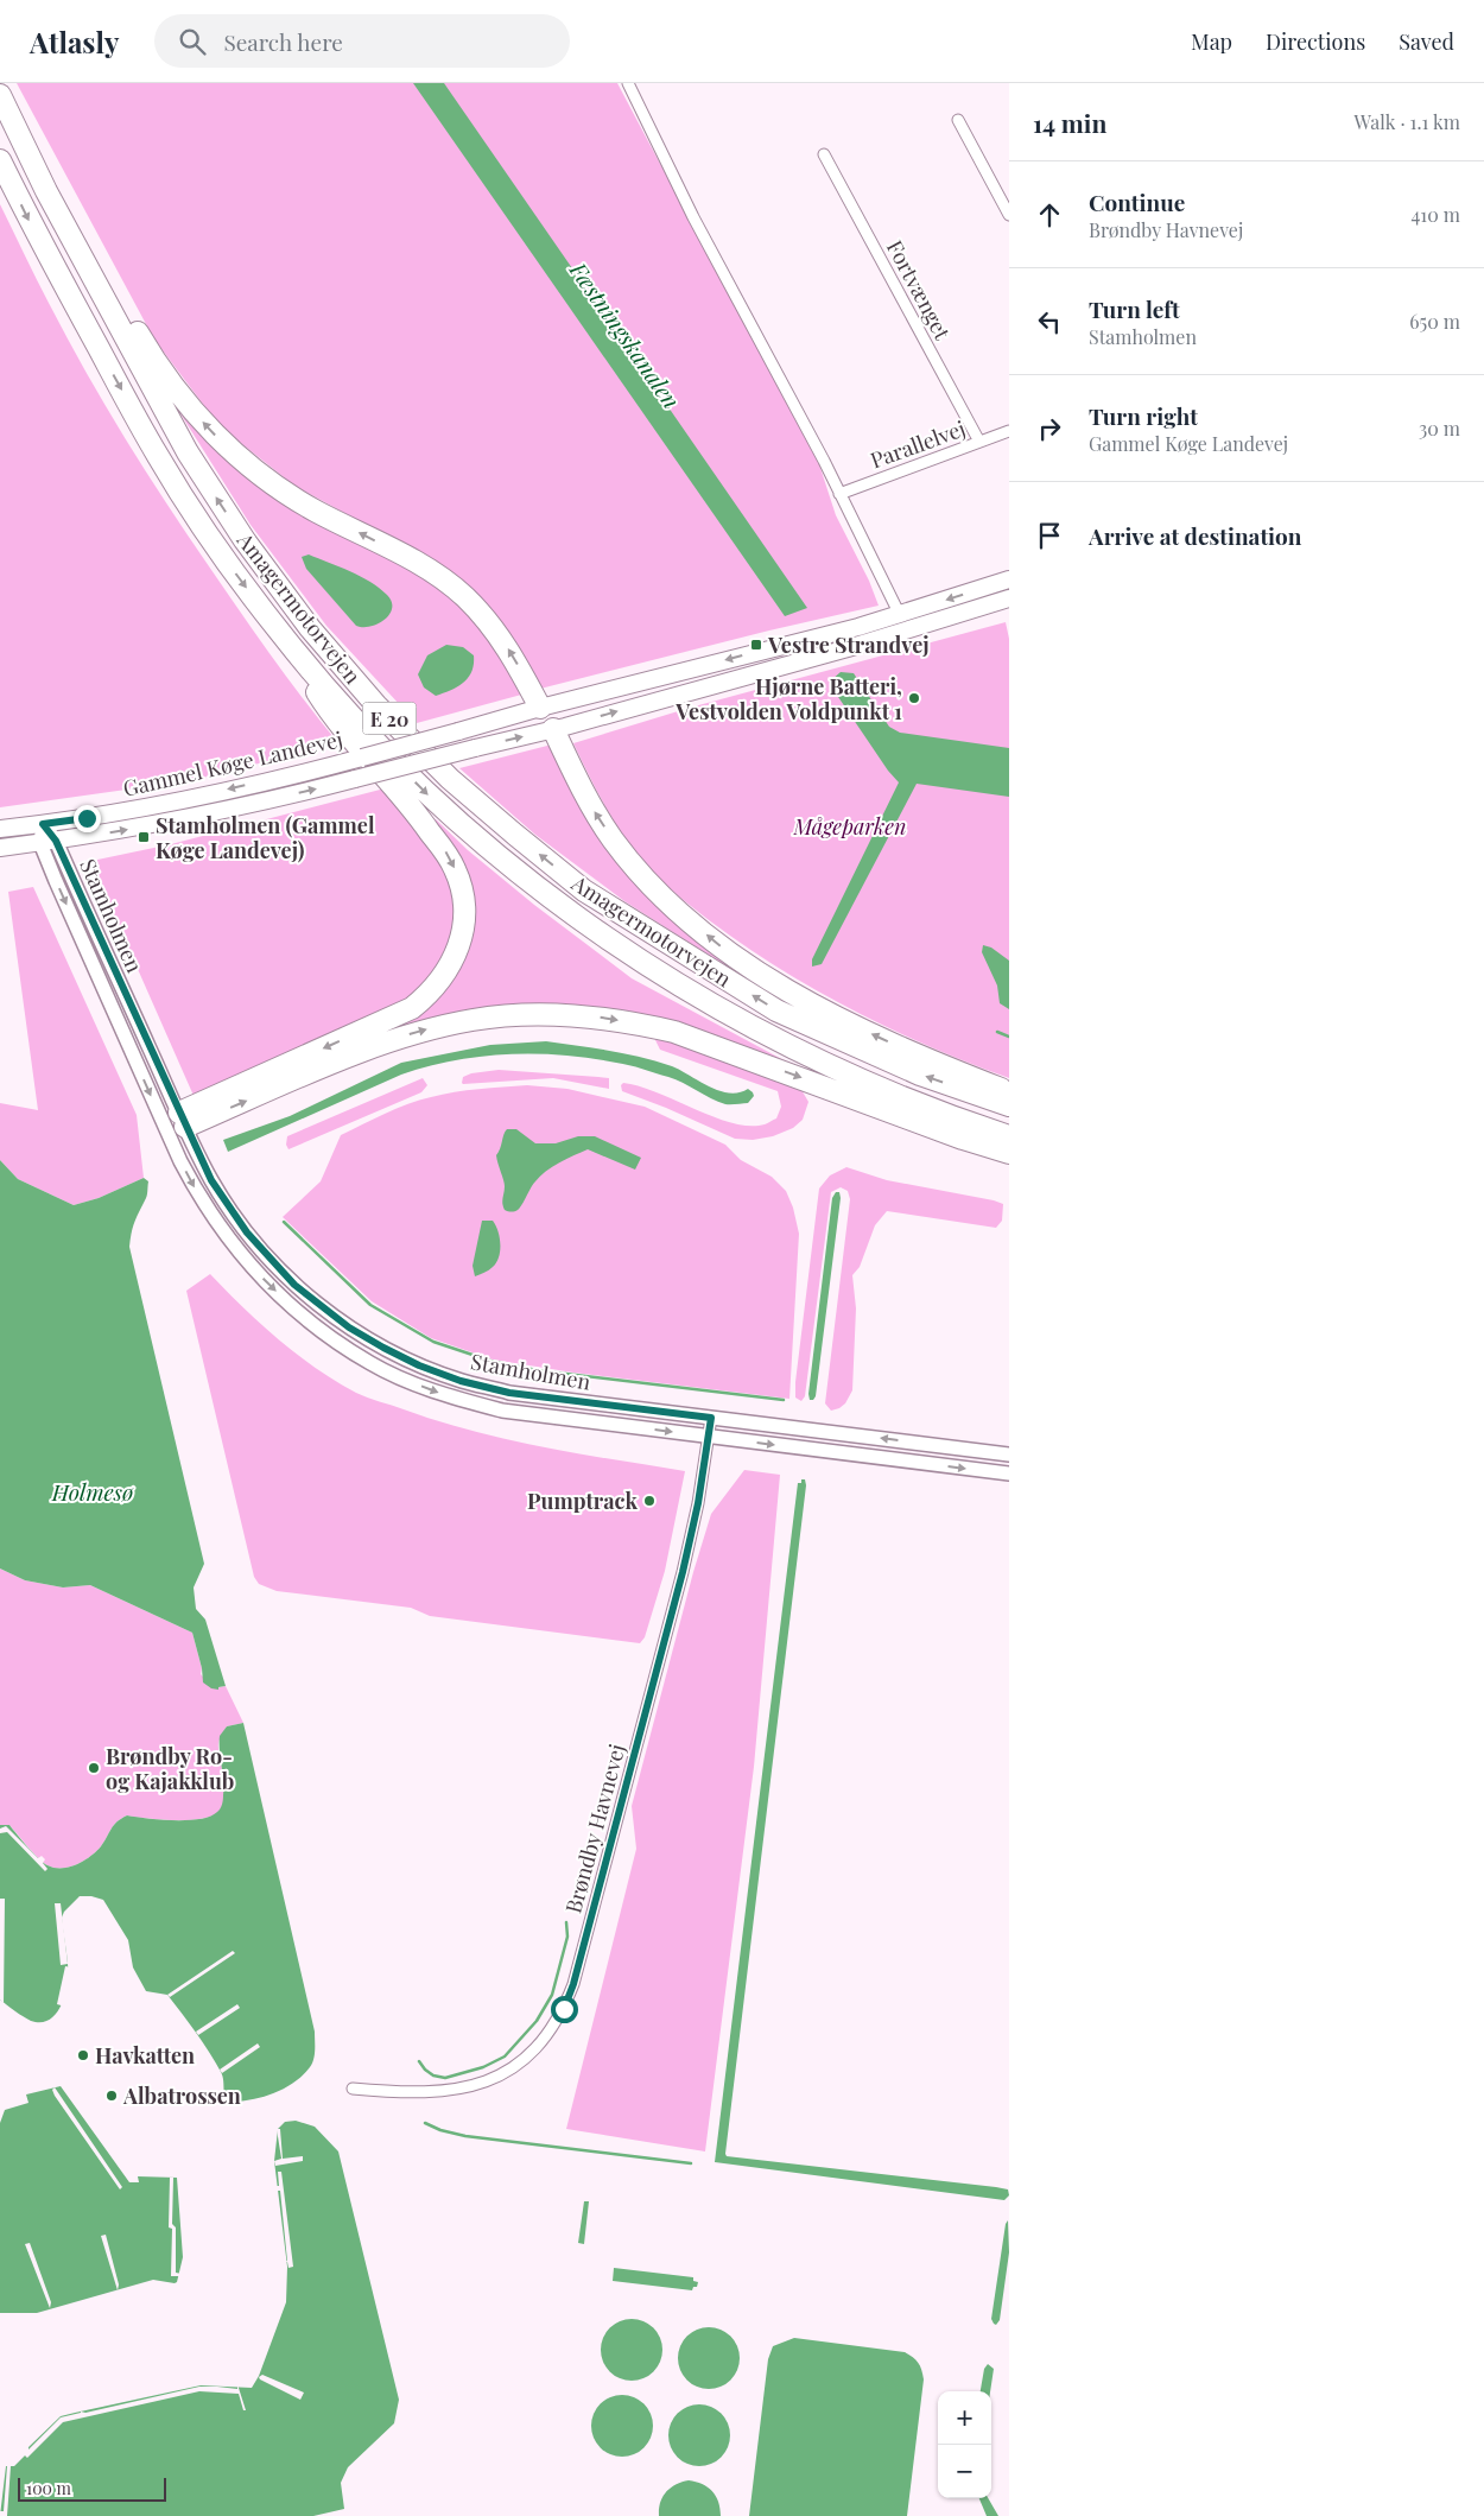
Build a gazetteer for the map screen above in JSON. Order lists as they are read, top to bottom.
{
  "streets": {
    "highway": ["Amagermotorvejen", "E 20"],
    "main road": ["Gammel Køge Landevej"],
    "street": [
      "Fortvænget",
      "Parallelvej",
      "Stamholmen",
      "Brøndby Havnevej"
    ]
  },
  "crossings": [
    ["Fortvænget", "Parallelvej"],
    ["Gammel Køge Landevej", "Stamholmen"],
    ["Stamholmen", "Brøndby Havnevej"]
  ],
  "water": ["Fæstningskanalen", "Holmesø"],
  "parks": ["Mågeparken"],
  "places": {
    "transit": ["Vestre Strandvej", "Stamholmen (Gammel Køge Landevej)"],
    "other": [
      "Hjørne Batteri, Vestvolden Voldpunkt 1",
      "Pumptrack",
      "Brøndby Ro- og Kajakklub",
      "Havkatten",
      "Albatrossen"
    ]
  },
  "scale_bar": "100 m",
  "page": {
    "header": "Atlasly",
    "search": "Search here",
    "nav": ["Map", "Directions", "Saved"],
    "heading": ["14 min", "Walk · 1.1 km"],
    "list": [
      ["Continue", "Brøndby Havnevej", "410 m"],
      ["Turn left", "Stamholmen", "650 m"],
      ["Turn right", "Gammel Køge Landevej", "30 m"],
      "Arrive at destination"
    ],
    "map_buttons": ["+", "−"],
    "scale": "100 m"
  }
}
